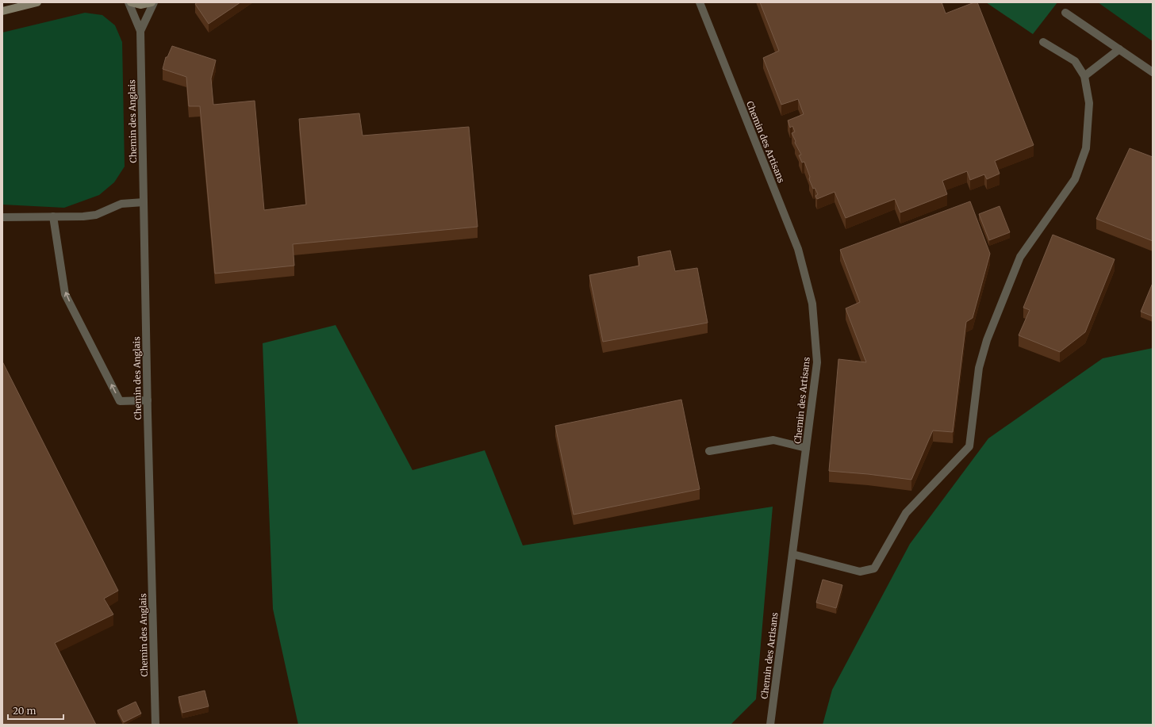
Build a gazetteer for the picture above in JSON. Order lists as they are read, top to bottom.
{
  "streets": {
    "street": ["Chemin des Anglais", "Chemin des Artisans"]
  },
  "scale_bar": "20 m"
}
